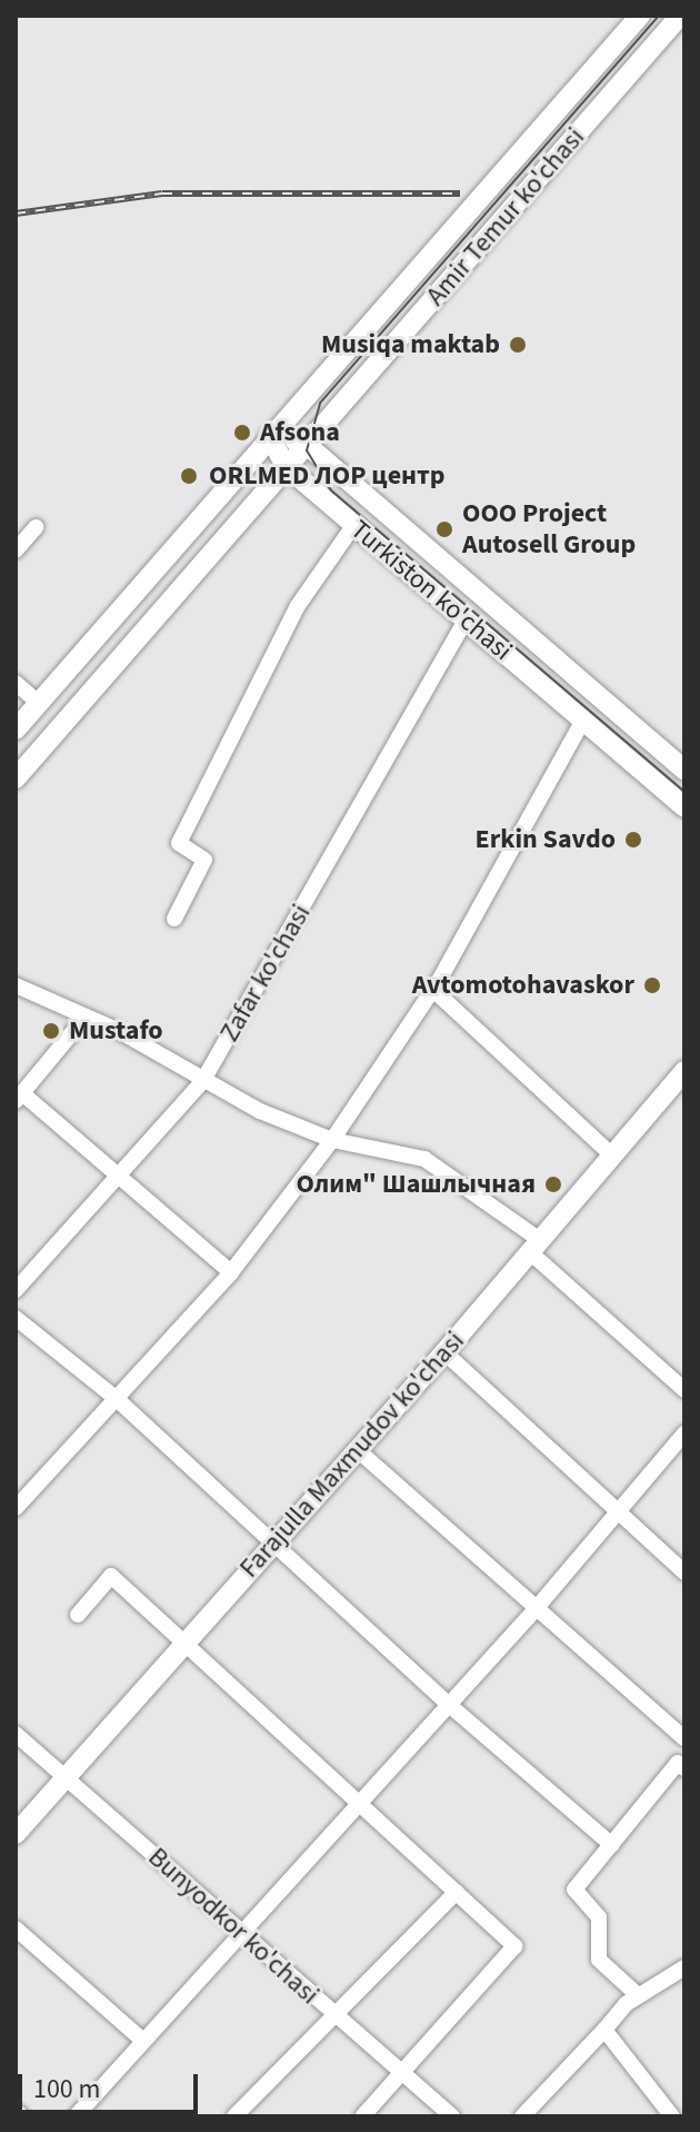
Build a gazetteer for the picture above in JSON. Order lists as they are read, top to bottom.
{
  "streets": {
    "main road": ["Amir Temur ko'chasi", "Turkiston ko'chasi", "Farajulla Maxmudov ko'chasi"],
    "street": ["Zafar ko'chasi", "Bunyodkor ko'chasi"]
  },
  "crossings": [
    ["Amir Temur ko'chasi", "Turkiston ko'chasi"],
    ["Turkiston ko'chasi", "Zafar ko'chasi"],
    ["Farajulla Maxmudov ko'chasi", "Bunyodkor ko'chasi"]
  ],
  "places": [
    "Musiqa maktab",
    "Afsona",
    "ORLMED ЛОР центр",
    "OOO Project Autosell Group",
    "Erkin Savdo",
    "Avtomotohavaskor",
    "Mustafo",
    "Олим\" Шашлычная"
  ],
  "scale_bar": "100 m"
}
